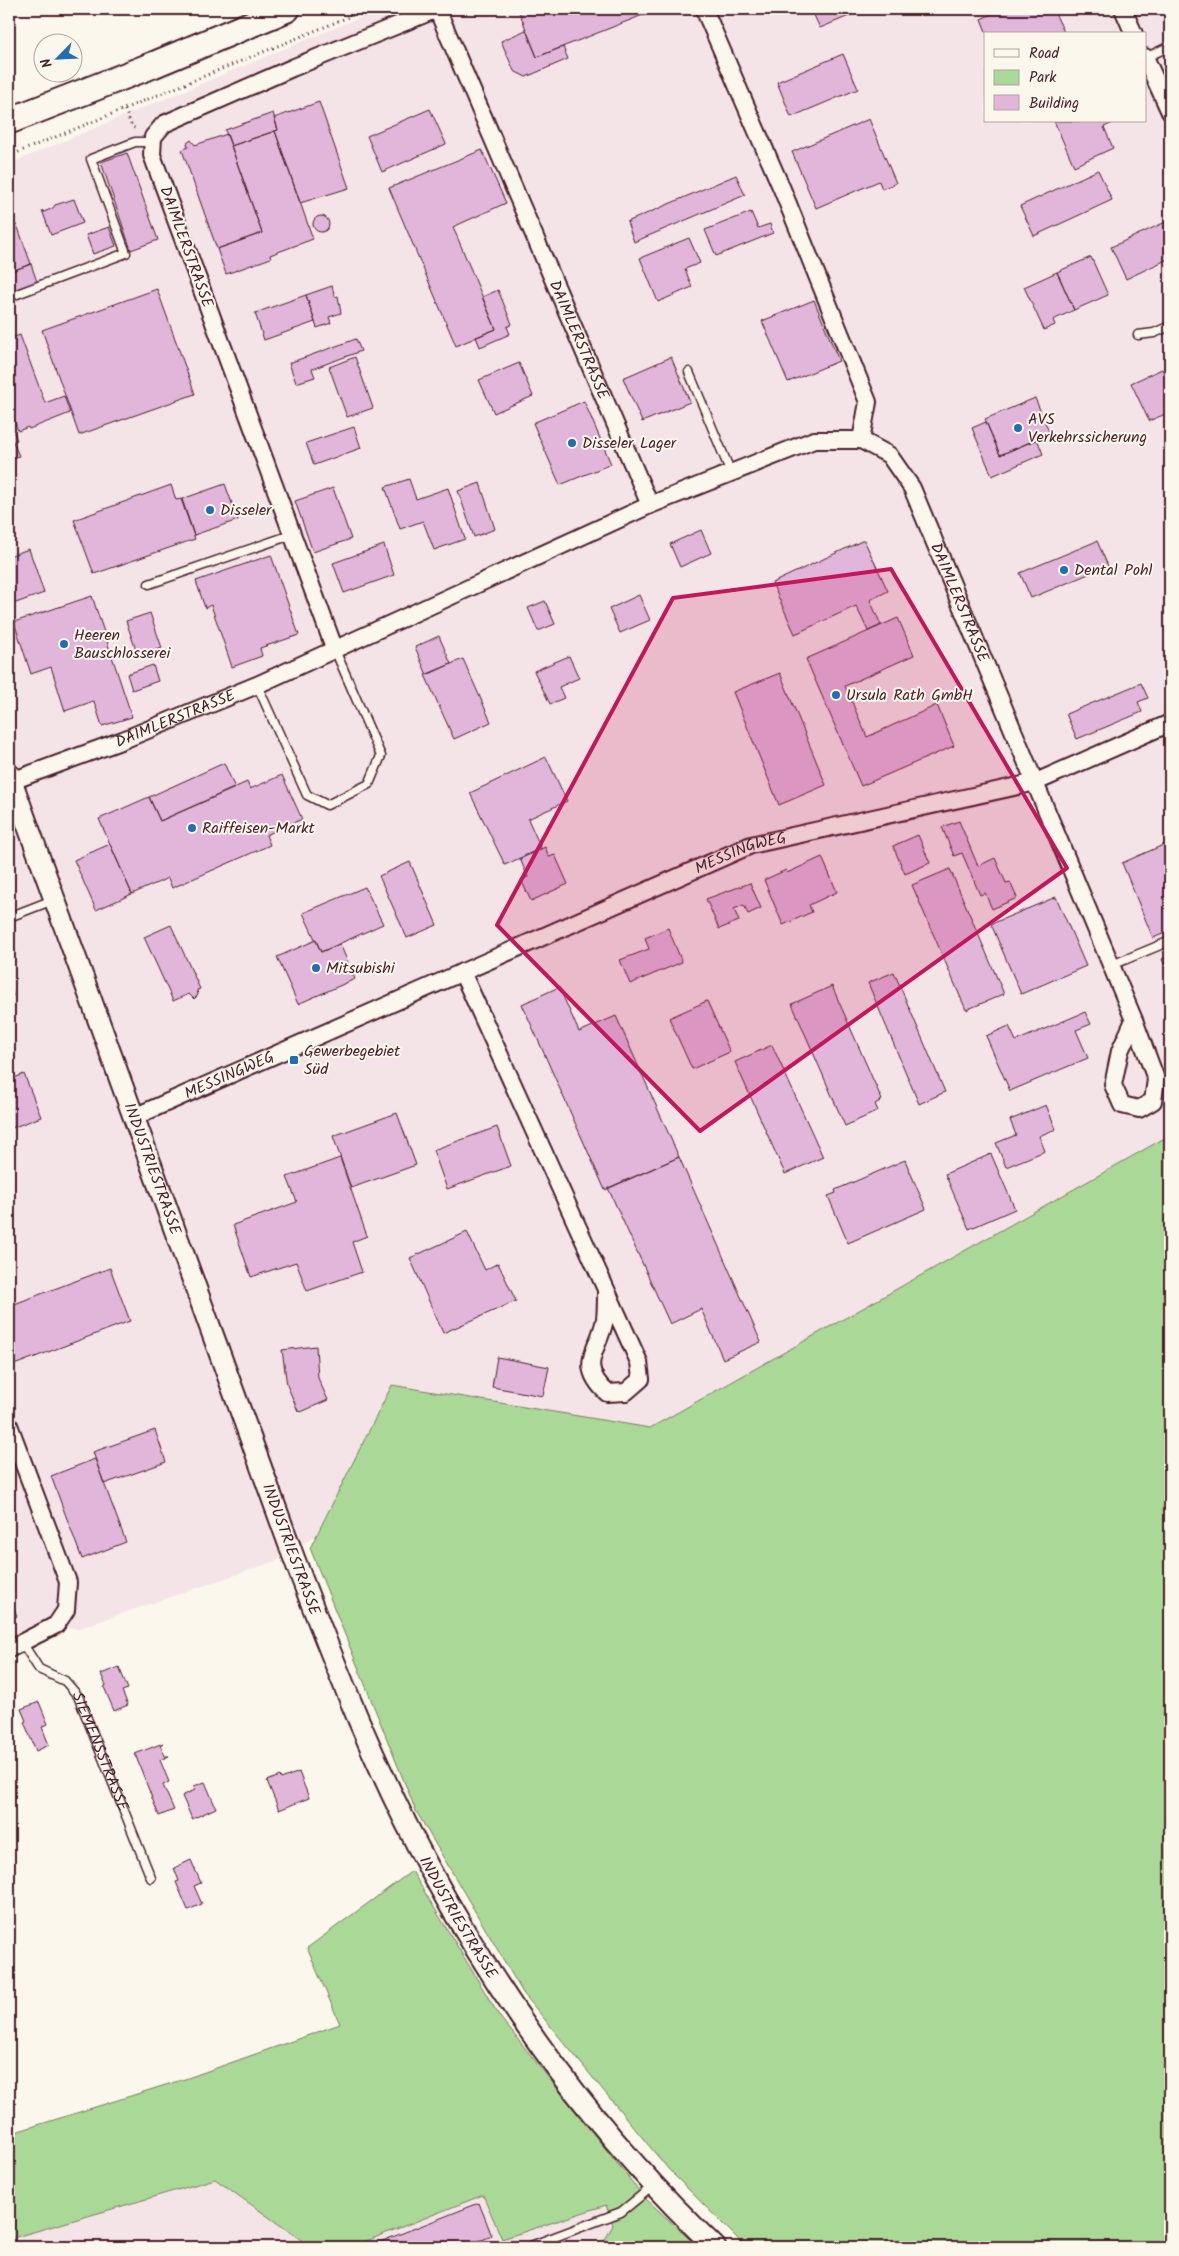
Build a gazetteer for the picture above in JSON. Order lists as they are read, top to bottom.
{
  "streets": {
    "street": [
      "DAIMLERSTRASSE",
      "MESSINGWEG",
      "INDUSTRIESTRASSE",
      "SIEMENSSTRASSE"
    ]
  },
  "crossings": [
    ["DAIMLERSTRASSE", "MESSINGWEG"],
    ["DAIMLERSTRASSE", "INDUSTRIESTRASSE"],
    ["MESSINGWEG", "INDUSTRIESTRASSE"]
  ],
  "places": {
    "other": [
      "AVS Verkehrssicherung",
      "Disseler Lager",
      "Disseler",
      "Dental Pohl",
      "Heeren Bauschlosserei",
      "Ursula Rath GmbH",
      "Raiffeisen-Markt",
      "Mitsubishi"
    ],
    "transit": ["Gewerbegebiet Süd"]
  },
  "legend": ["Road", "Park", "Building"],
  "north": "bottom left"
}
